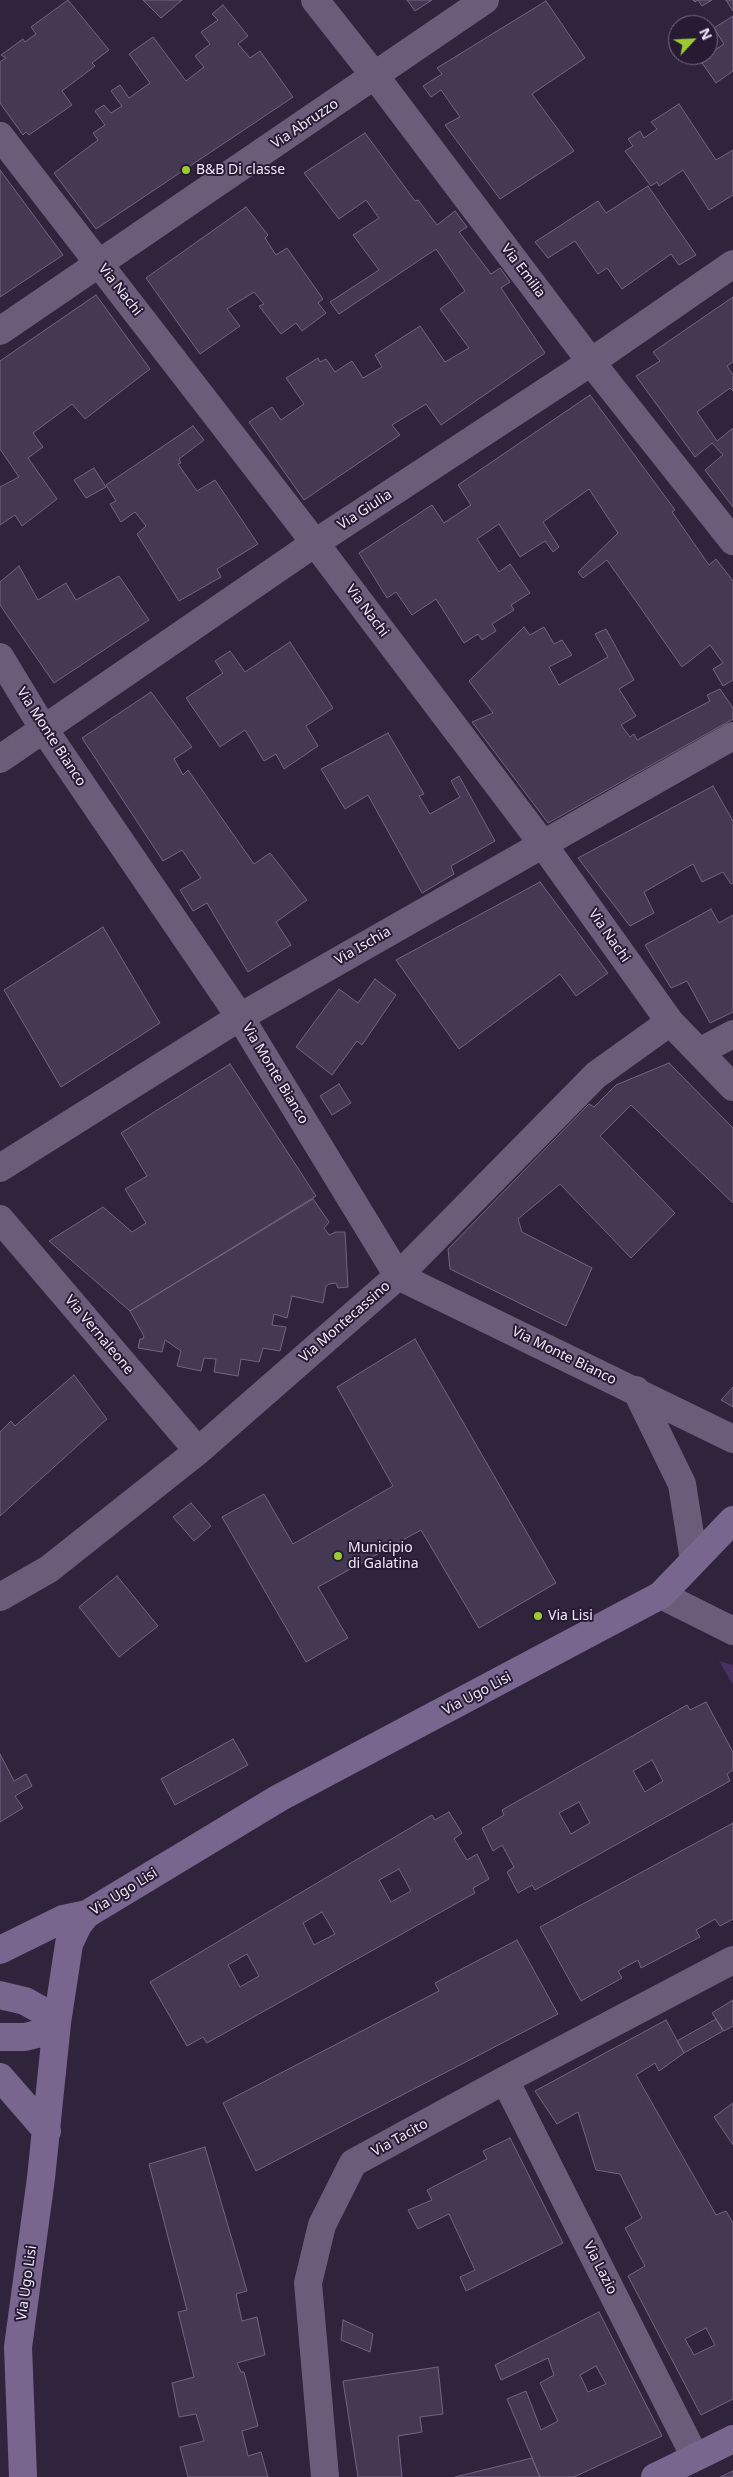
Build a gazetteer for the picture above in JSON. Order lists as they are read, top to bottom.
{
  "streets": {
    "main road": ["Via Ugo Lisi"],
    "street": [
      "Via Abruzzo",
      "Via Emilia",
      "Via Nachi",
      "Via Giulia",
      "Via Monte Bianco",
      "Via Ischia",
      "Via Montecassino",
      "Via Vernaleone",
      "Via Tacito",
      "Via Lazio"
    ]
  },
  "crossings": [
    ["Via Abruzzo", "Via Emilia"],
    ["Via Abruzzo", "Via Nachi"],
    ["Via Emilia", "Via Giulia"],
    ["Via Nachi", "Via Giulia"],
    ["Via Nachi", "Via Ischia"],
    ["Via Nachi", "Via Montecassino"],
    ["Via Giulia", "Via Monte Bianco"],
    ["Via Monte Bianco", "Via Ischia"],
    ["Via Monte Bianco", "Via Montecassino"],
    ["Via Montecassino", "Via Vernaleone"],
    ["Via Tacito", "Via Lazio"]
  ],
  "places": ["B&B Di classe", "Municipio di Galatina", "Via Lisi"],
  "north": "top right"
}
